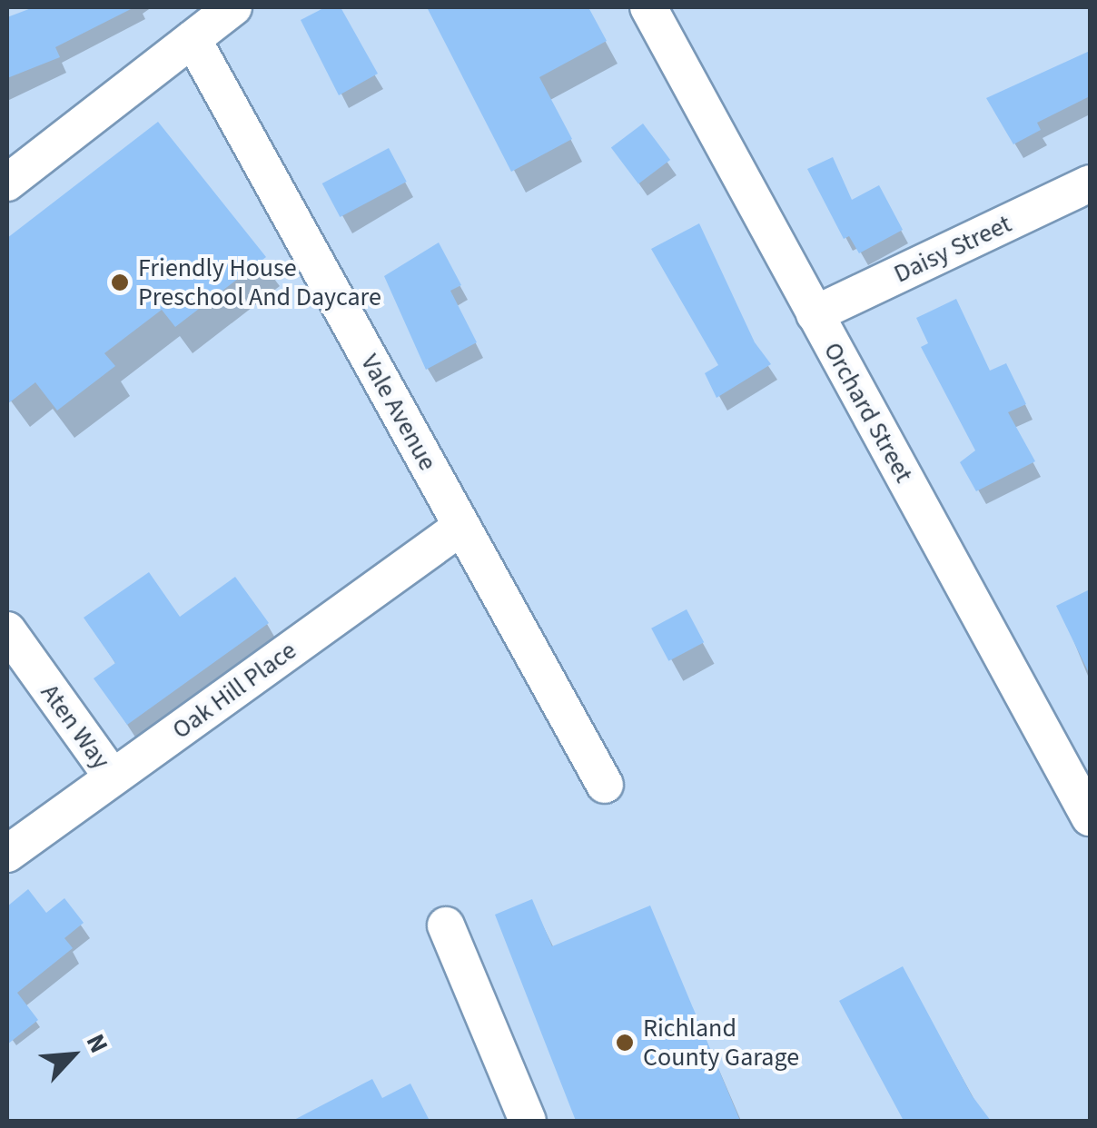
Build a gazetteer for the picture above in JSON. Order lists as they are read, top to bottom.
{
  "streets": {
    "street": [
      "Daisy Street",
      "Vale Avenue",
      "Orchard Street",
      "Oak Hill Place",
      "Aten Way"
    ]
  },
  "crossings": [
    ["Daisy Street", "Orchard Street"],
    ["Vale Avenue", "Oak Hill Place"],
    ["Oak Hill Place", "Aten Way"]
  ],
  "places": ["Friendly House Preschool And Daycare", "Richland County Garage"],
  "north": "top right"
}
